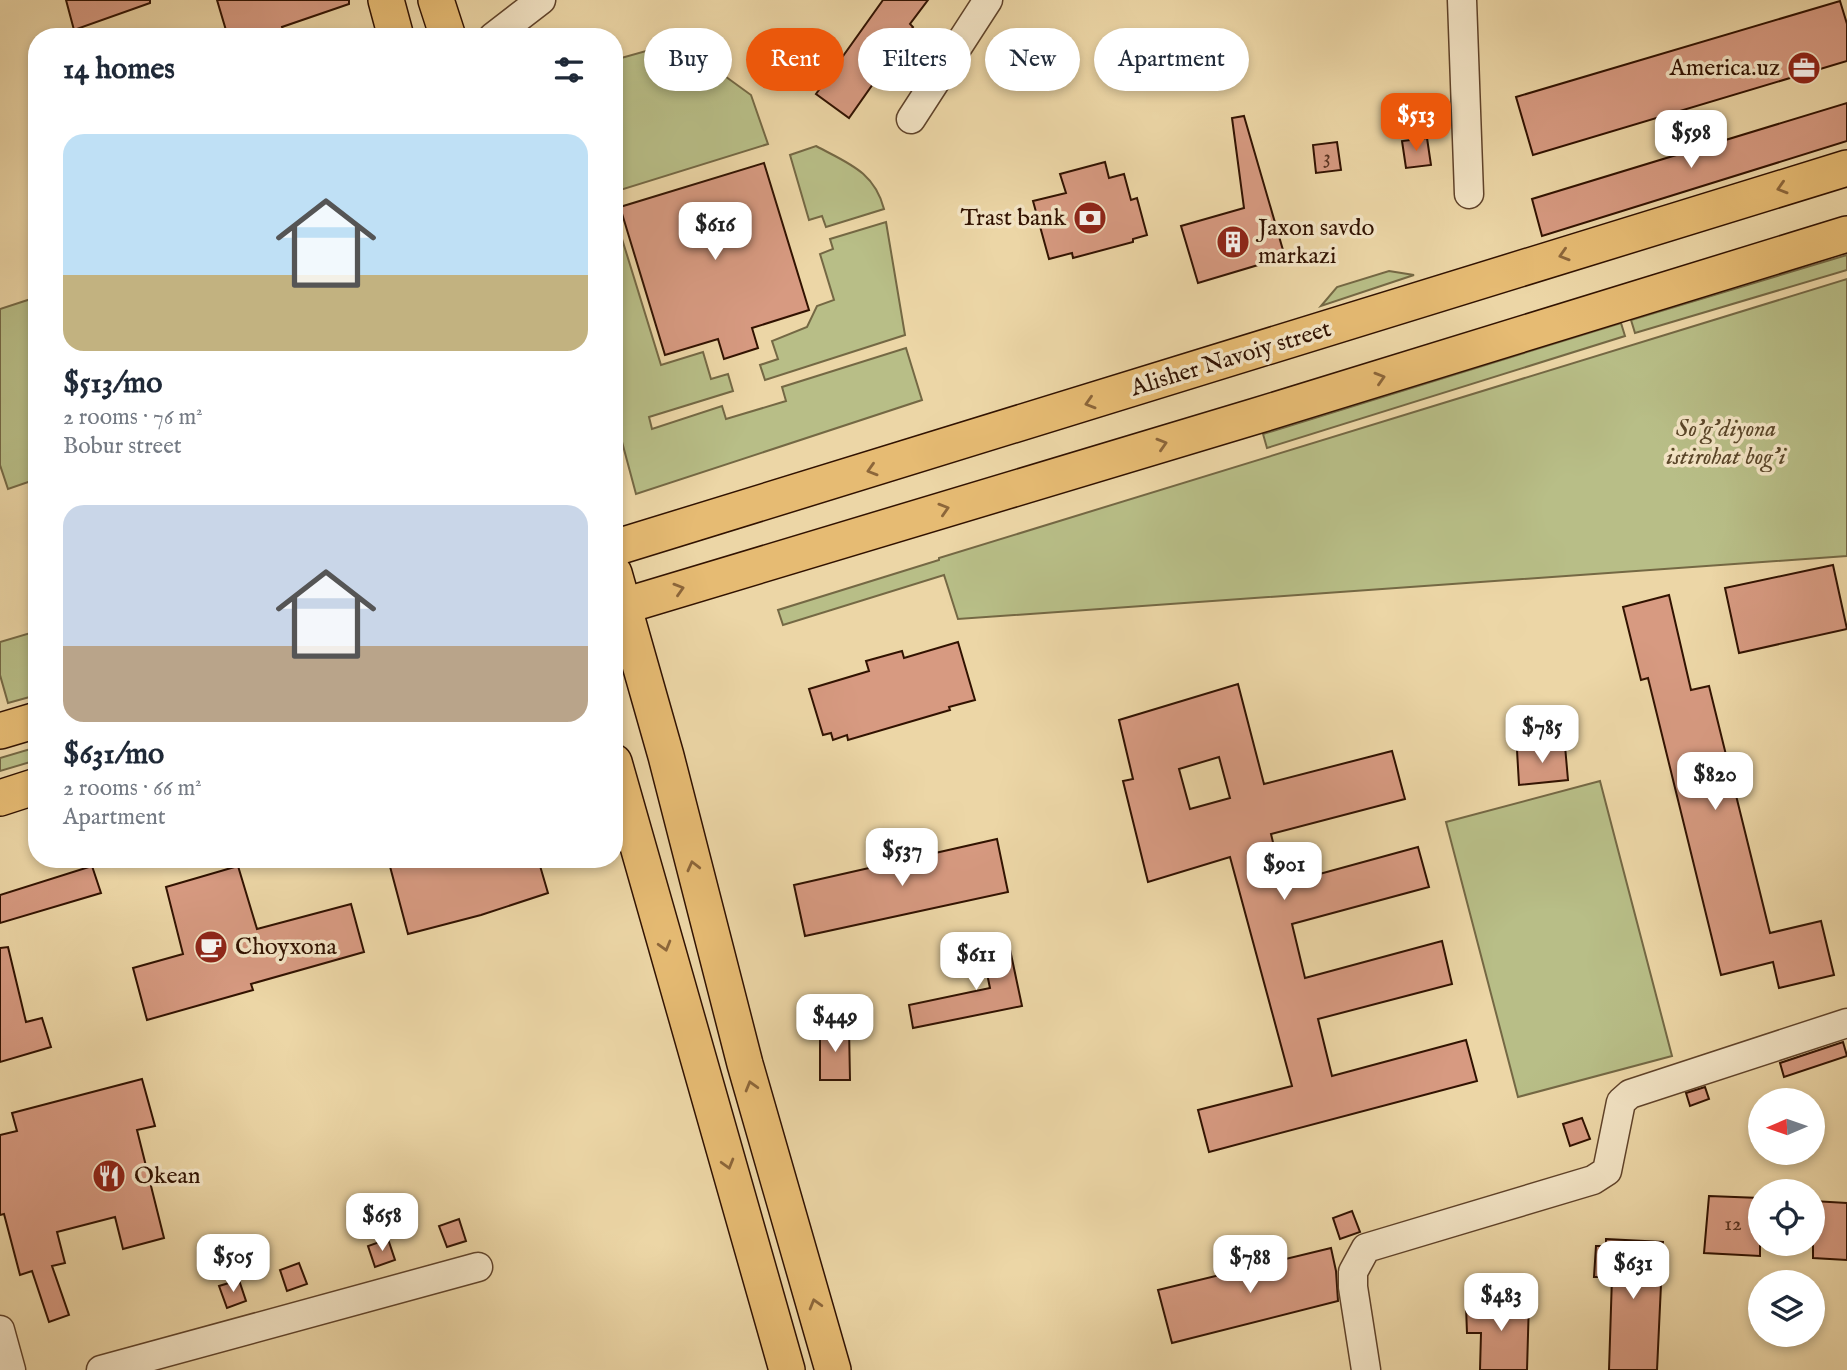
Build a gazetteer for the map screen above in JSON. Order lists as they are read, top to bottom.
{
  "streets": {
    "main road": ["Alisher Navoiy street"]
  },
  "parks": ["So'g'diyona istirohat bog'i"],
  "places": {
    "office": ["America.uz"],
    "bank": ["Trast bank"],
    "building": ["Jaxon savdo markazi"],
    "cafe": ["Choyxona"],
    "restaurant": ["Okean"]
  },
  "house_numbers": ["3", "12"],
  "north": "left",
  "page": {
    "chip": [
      "Buy",
      "Rent",
      "Filters",
      "New",
      "Apartment"
    ],
    "heading": "14 homes",
    "price": [
      "$513",
      "$598",
      "$616",
      "$785",
      "$820",
      "$537",
      "$901",
      "$611",
      "$449",
      "$658",
      "$505",
      "$788",
      "$631",
      "$483"
    ],
    "list": [
      {
        "name": "$513/mo",
        "note": "2 rooms · 76 m² · Bobur street"
      },
      {
        "name": "$631/mo",
        "note": "2 rooms · 66 m² · Apartment"
      }
    ]
  }
}
